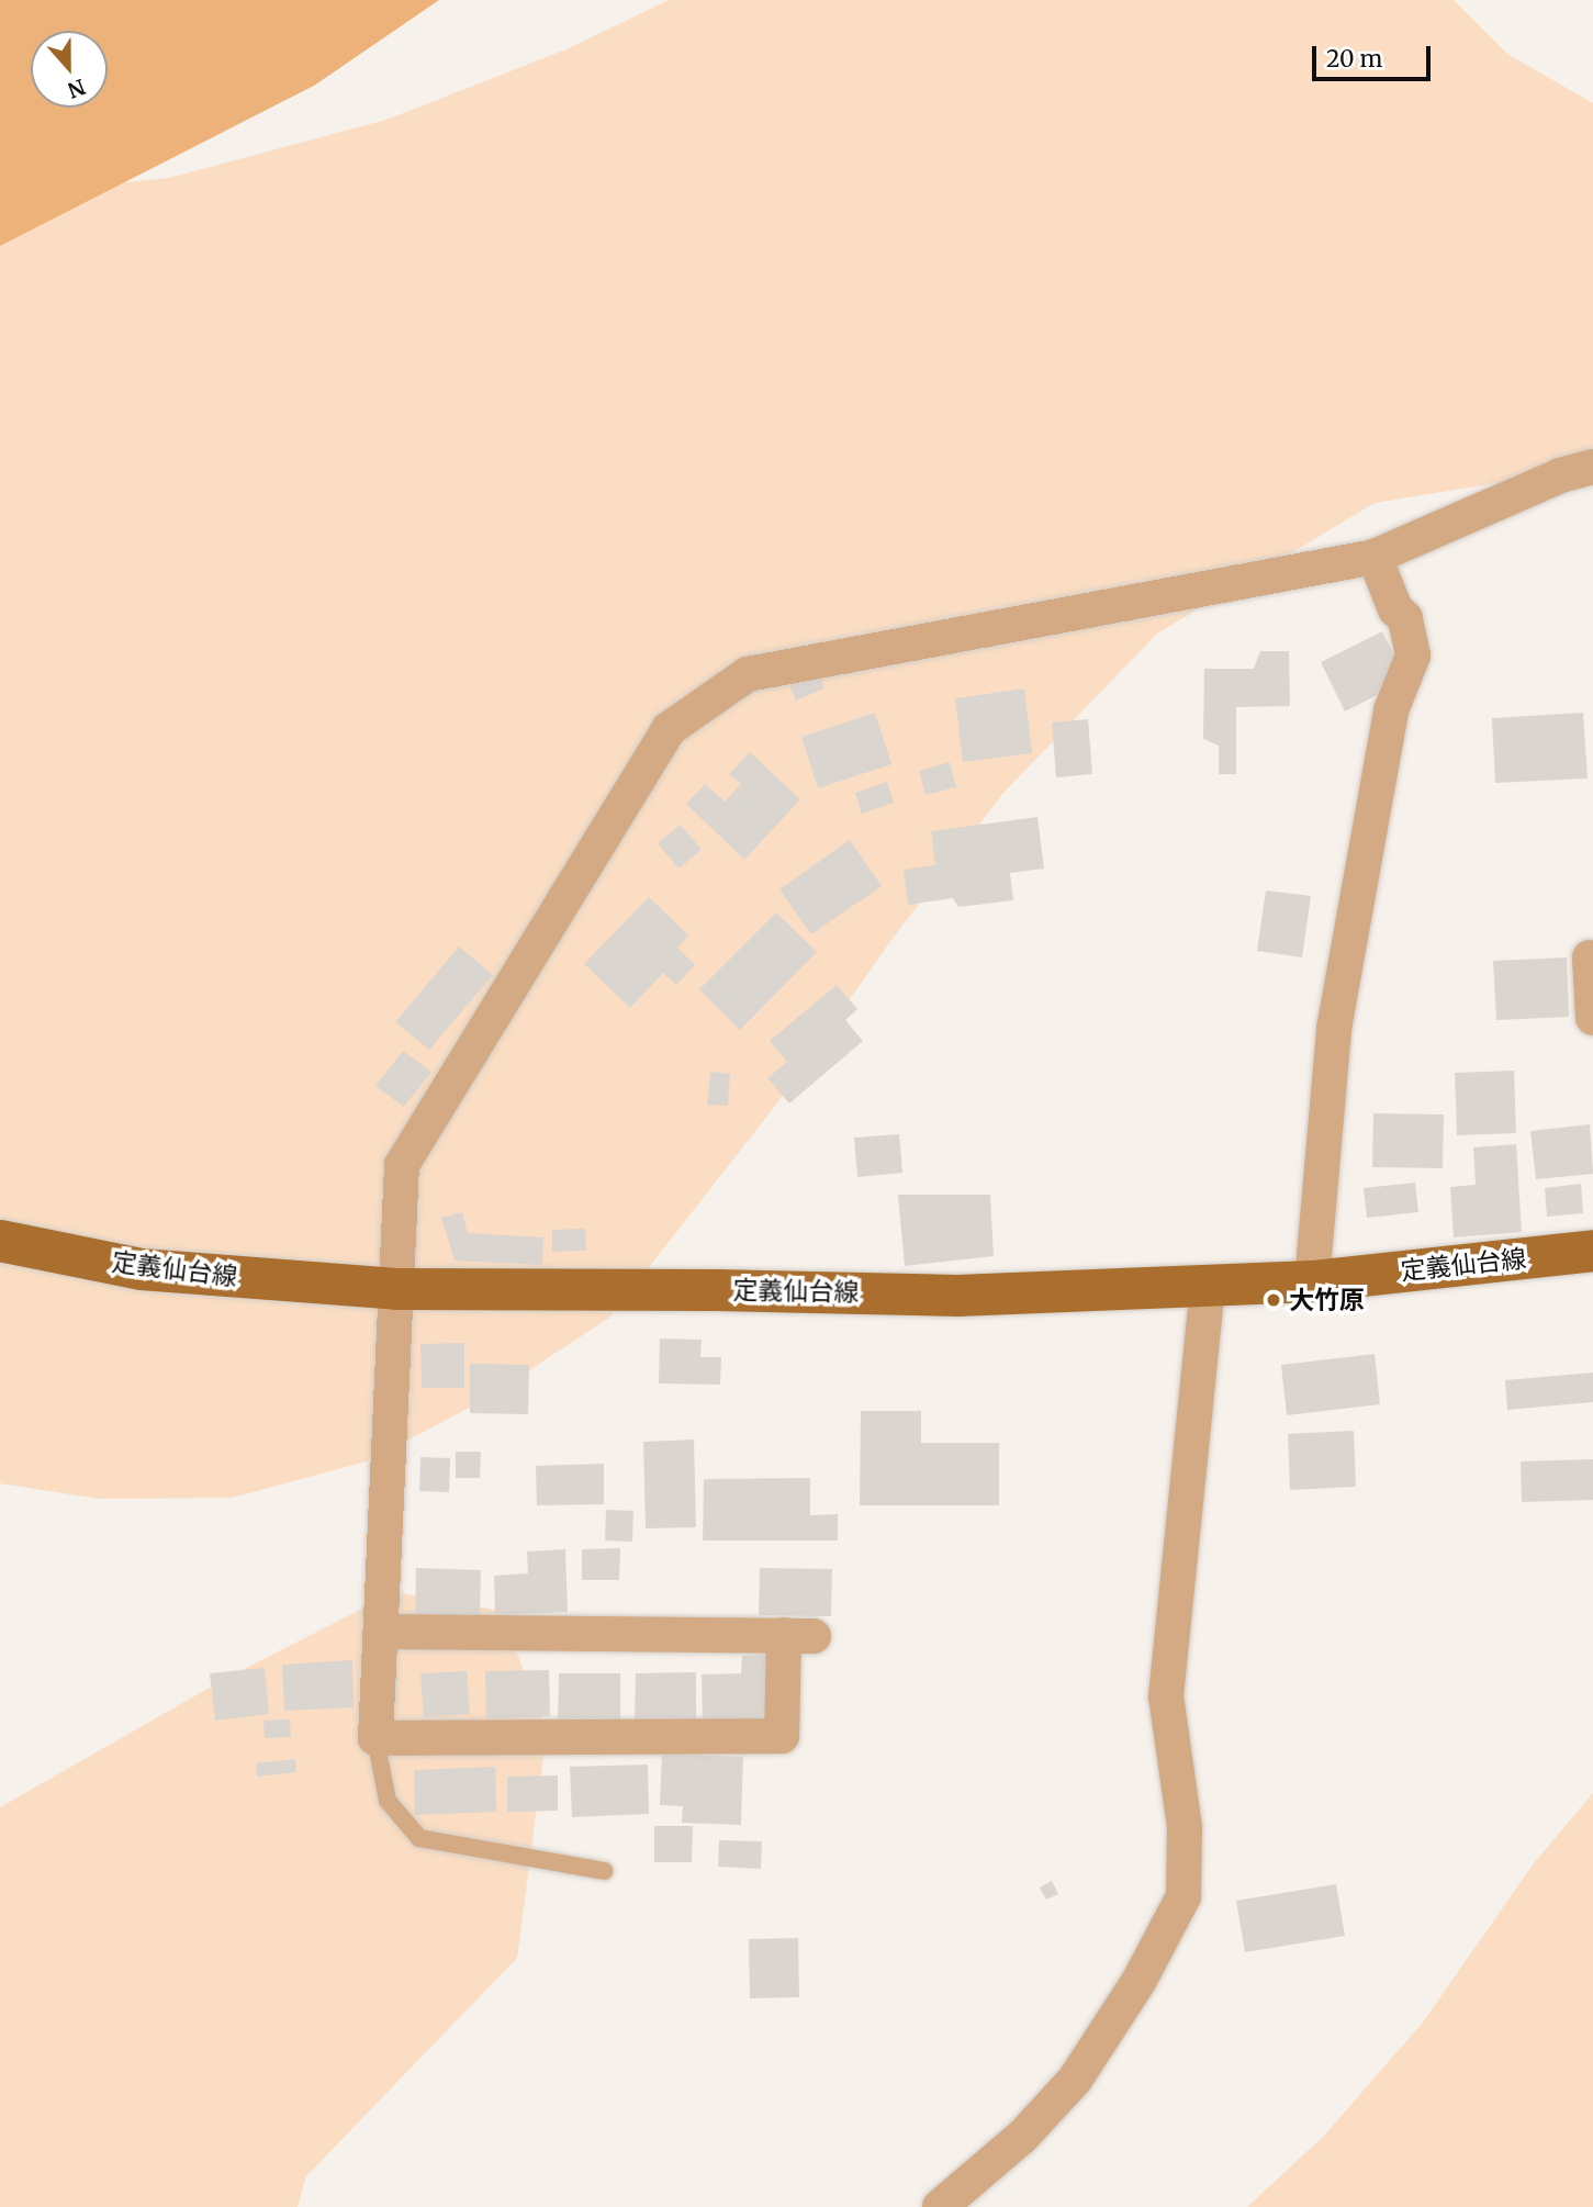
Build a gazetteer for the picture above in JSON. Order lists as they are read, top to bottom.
{
  "streets": {
    "main road": ["定義仙台線"]
  },
  "places": ["大竹原"],
  "scale_bar": "20 m",
  "north": "bottom"
}
